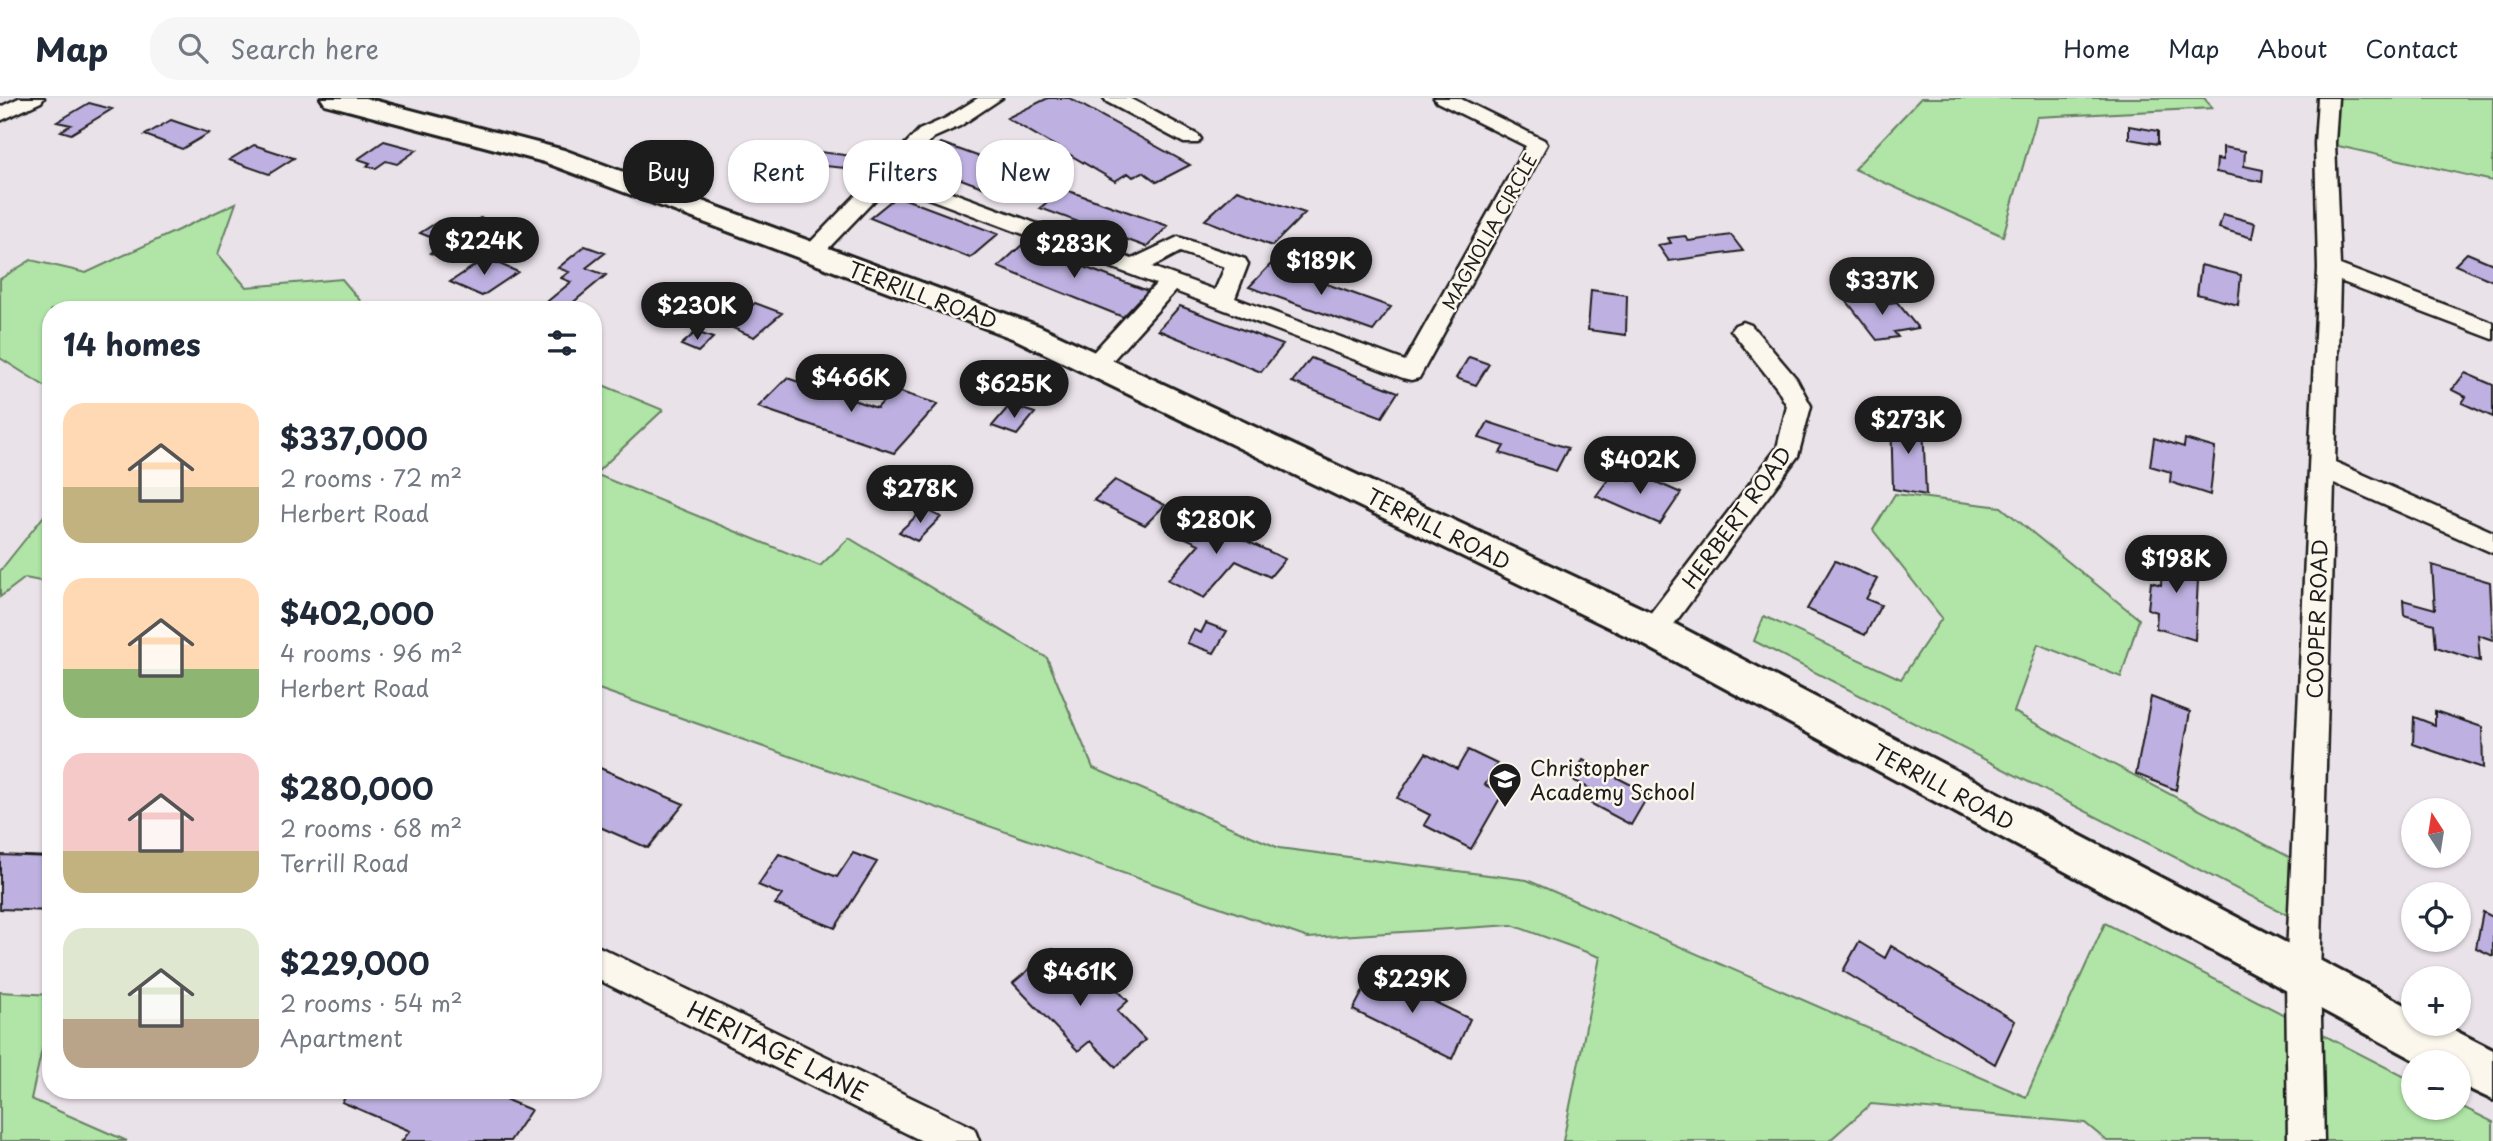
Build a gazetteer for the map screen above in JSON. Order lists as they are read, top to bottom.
{
  "streets": {
    "street": [
      "MAGNOLIA CIRCLE",
      "TERRILL ROAD",
      "HERBERT ROAD",
      "COOPER ROAD",
      "HERITAGE LANE"
    ]
  },
  "crossings": [
    ["TERRILL ROAD", "HERBERT ROAD"],
    ["TERRILL ROAD", "COOPER ROAD"]
  ],
  "places": {
    "school or university": ["Christopher Academy School"]
  },
  "north": "top",
  "page": {
    "header": "Map",
    "search": "Search here",
    "nav": [
      "Home",
      "Map",
      "About",
      "Contact"
    ],
    "chip": [
      "Buy",
      "Rent",
      "Filters",
      "New"
    ],
    "price": [
      "$224K",
      "$283K",
      "$189K",
      "$337K",
      "$230K",
      "$466K",
      "$625K",
      "$273K",
      "$402K",
      "$278K",
      "$280K",
      "$198K",
      "$461K",
      "$229K"
    ],
    "heading": "14 homes",
    "list": [
      {
        "name": "$337,000",
        "note": "2 rooms · 72 m² · Herbert Road"
      },
      {
        "name": "$402,000",
        "note": "4 rooms · 96 m² · Herbert Road"
      },
      {
        "name": "$280,000",
        "note": "2 rooms · 68 m² · Terrill Road"
      },
      {
        "name": "$229,000",
        "note": "2 rooms · 54 m² · Apartment"
      }
    ],
    "map_buttons": ["+", "−"]
  }
}
